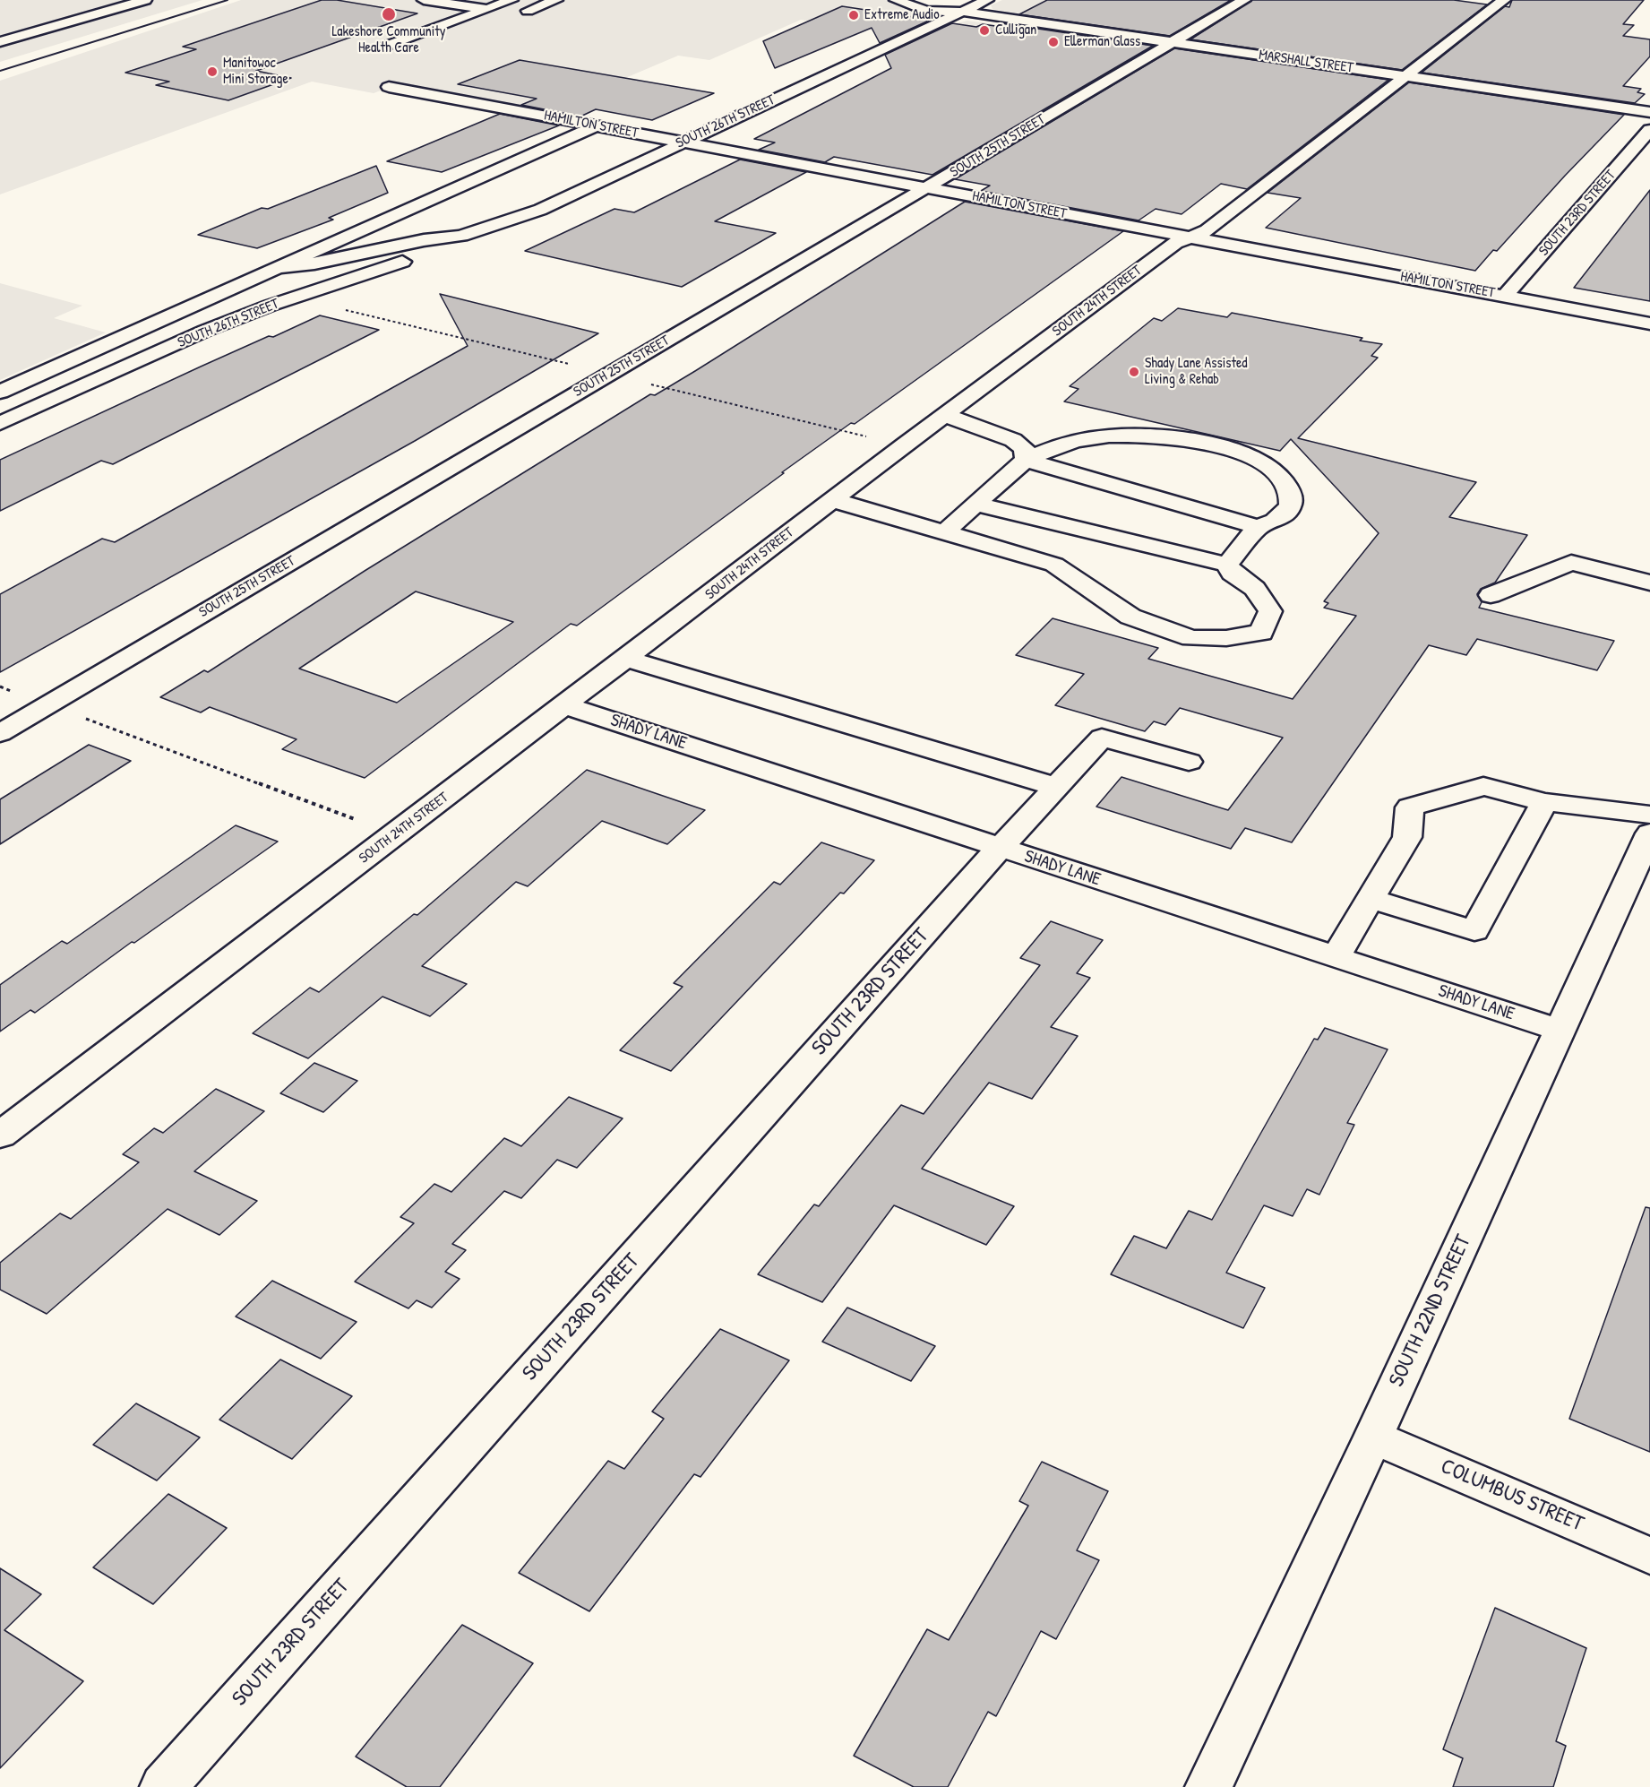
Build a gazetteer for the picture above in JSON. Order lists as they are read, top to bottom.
{
  "streets": {
    "street": [
      "MARSHALL STREET",
      "SOUTH 26TH STREET",
      "HAMILTON STREET",
      "SOUTH 25TH STREET",
      "SOUTH 23RD STREET",
      "SOUTH 24TH STREET",
      "SHADY LANE",
      "SOUTH 22ND STREET",
      "COLUMBUS STREET"
    ]
  },
  "crossings": [
    ["MARSHALL STREET", "SOUTH 26TH STREET"],
    ["MARSHALL STREET", "SOUTH 25TH STREET"],
    ["MARSHALL STREET", "SOUTH 24TH STREET"],
    ["SOUTH 26TH STREET", "HAMILTON STREET"],
    ["HAMILTON STREET", "SOUTH 25TH STREET"],
    ["HAMILTON STREET", "SOUTH 23RD STREET"],
    ["HAMILTON STREET", "SOUTH 24TH STREET"],
    ["SOUTH 23RD STREET", "SHADY LANE"],
    ["SOUTH 24TH STREET", "SHADY LANE"],
    ["SHADY LANE", "SOUTH 22ND STREET"],
    ["SOUTH 22ND STREET", "COLUMBUS STREET"]
  ],
  "places": [
    "Lakeshore Community Health Care",
    "Extreme Audio",
    "Culligan",
    "Ellerman Glass",
    "Manitowoc Mini Storage",
    "Shady Lane Assisted Living & Rehab"
  ]
}
